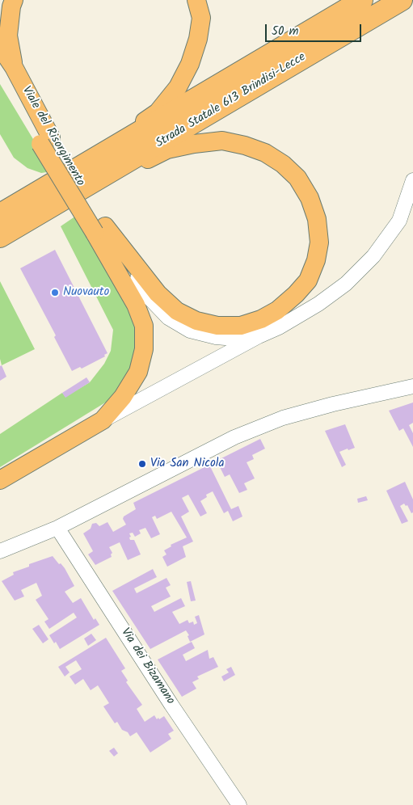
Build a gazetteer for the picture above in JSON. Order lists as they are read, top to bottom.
{
  "streets": {
    "highway": ["Strada Statale 613 Brindisi-Lecce"],
    "main road": ["Viale del Risorgimento"],
    "street": ["Via dei Bizamano"]
  },
  "places": ["Nuovauto", "Via San Nicola"],
  "scale_bar": "50 m"
}
